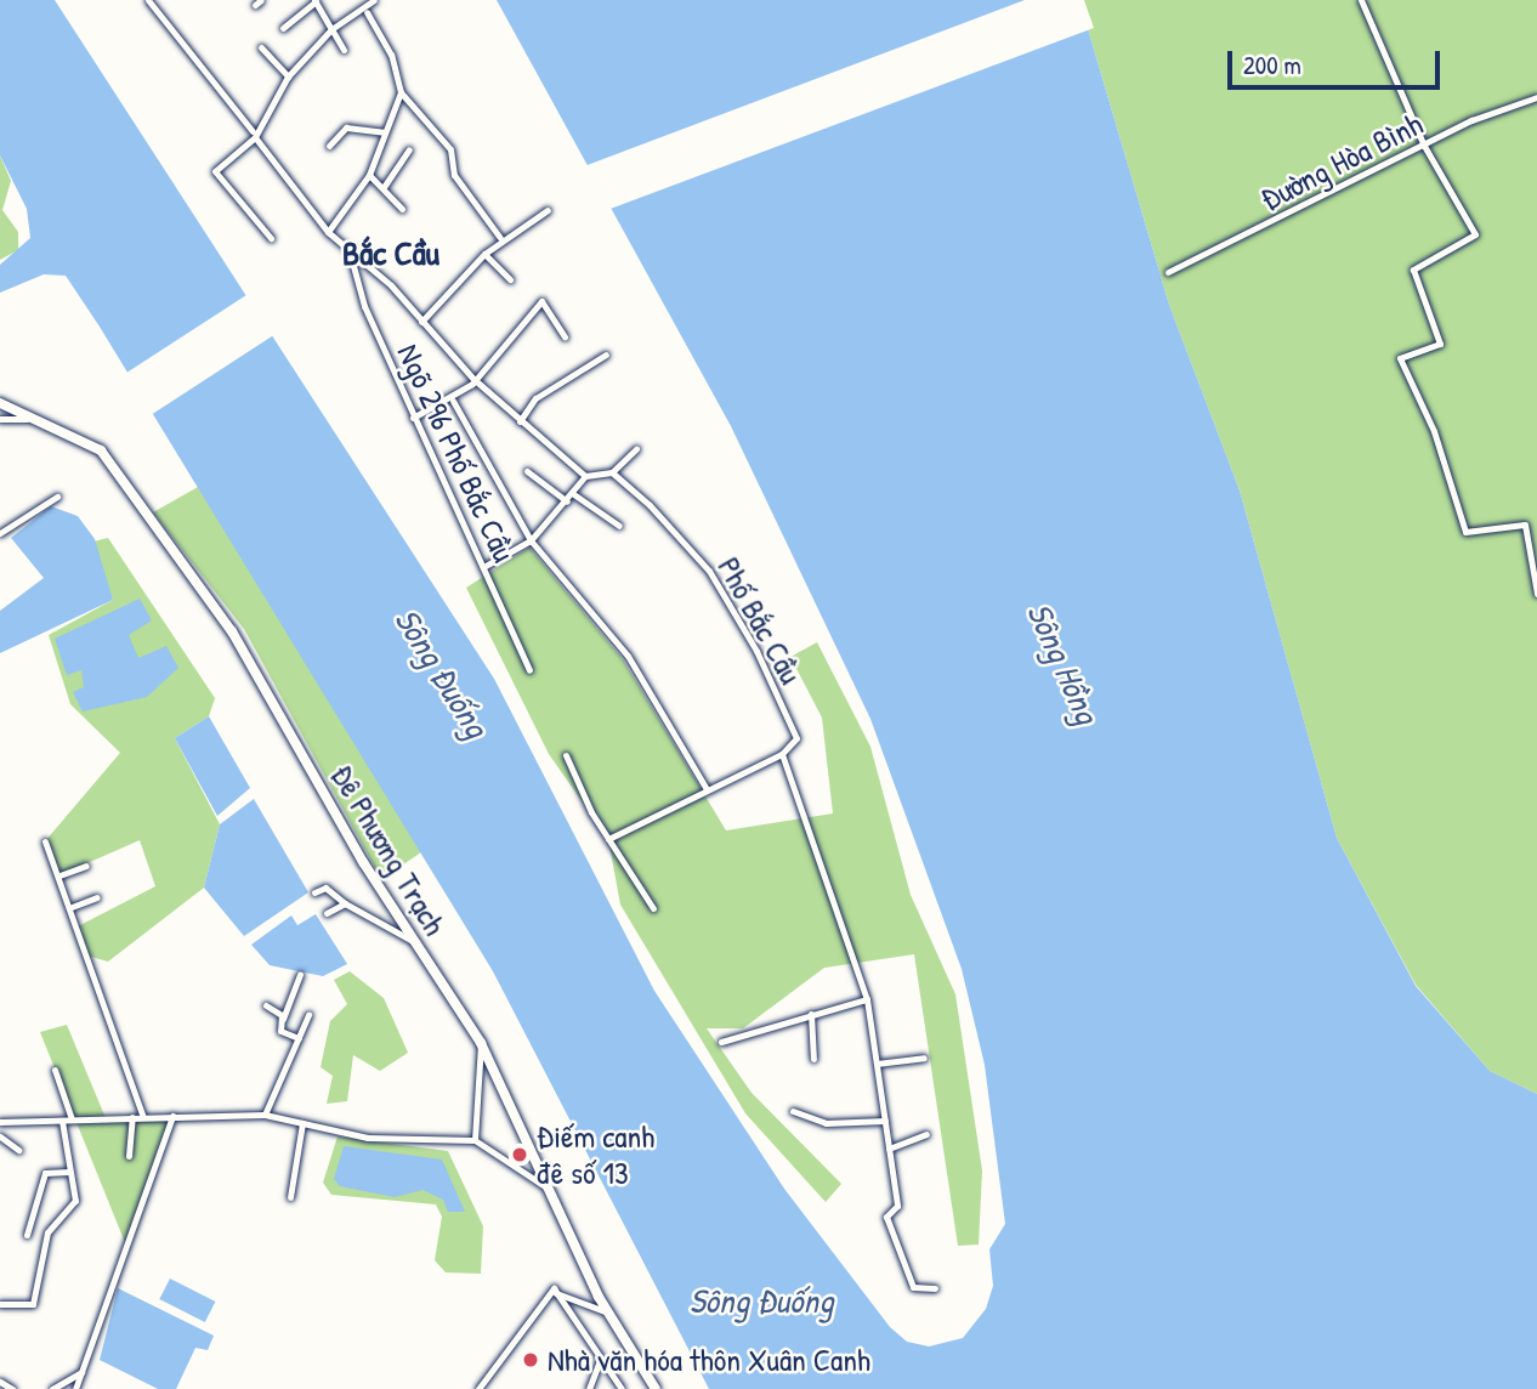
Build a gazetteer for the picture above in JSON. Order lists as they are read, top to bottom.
{
  "streets": {
    "main road": ["Đê Phương Trạch"],
    "street": ["Đường Hòa Bình", "Ngõ 296 Phố Bắc Cầu", "Phố Bắc Cầu"]
  },
  "districts": ["Bắc Cầu"],
  "water": ["Sông Hồng", "Sông Đuống"],
  "places": ["Điếm canh đê số 13", "Nhà văn hóa thôn Xuân Canh"],
  "scale_bar": "200 m"
}
